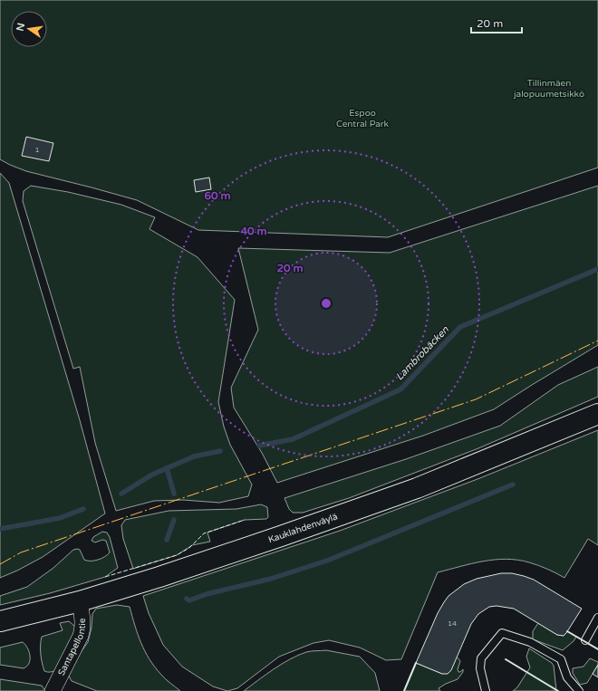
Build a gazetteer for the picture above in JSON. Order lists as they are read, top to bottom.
{
  "streets": {
    "main road": ["Kauklahdenväylä"],
    "street": ["Santapellontie"]
  },
  "crossings": [
    ["Kauklahdenväylä", "Santapellontie"]
  ],
  "water": ["Lambrobäcken"],
  "parks": ["Tillinmäen jalopuumetsikkö", "Espoo Central Park"],
  "house_numbers": ["1", "14"],
  "scale_bar": "20 m",
  "north": "left",
  "rings": ["60 m", "40 m", "20 m"]
}
